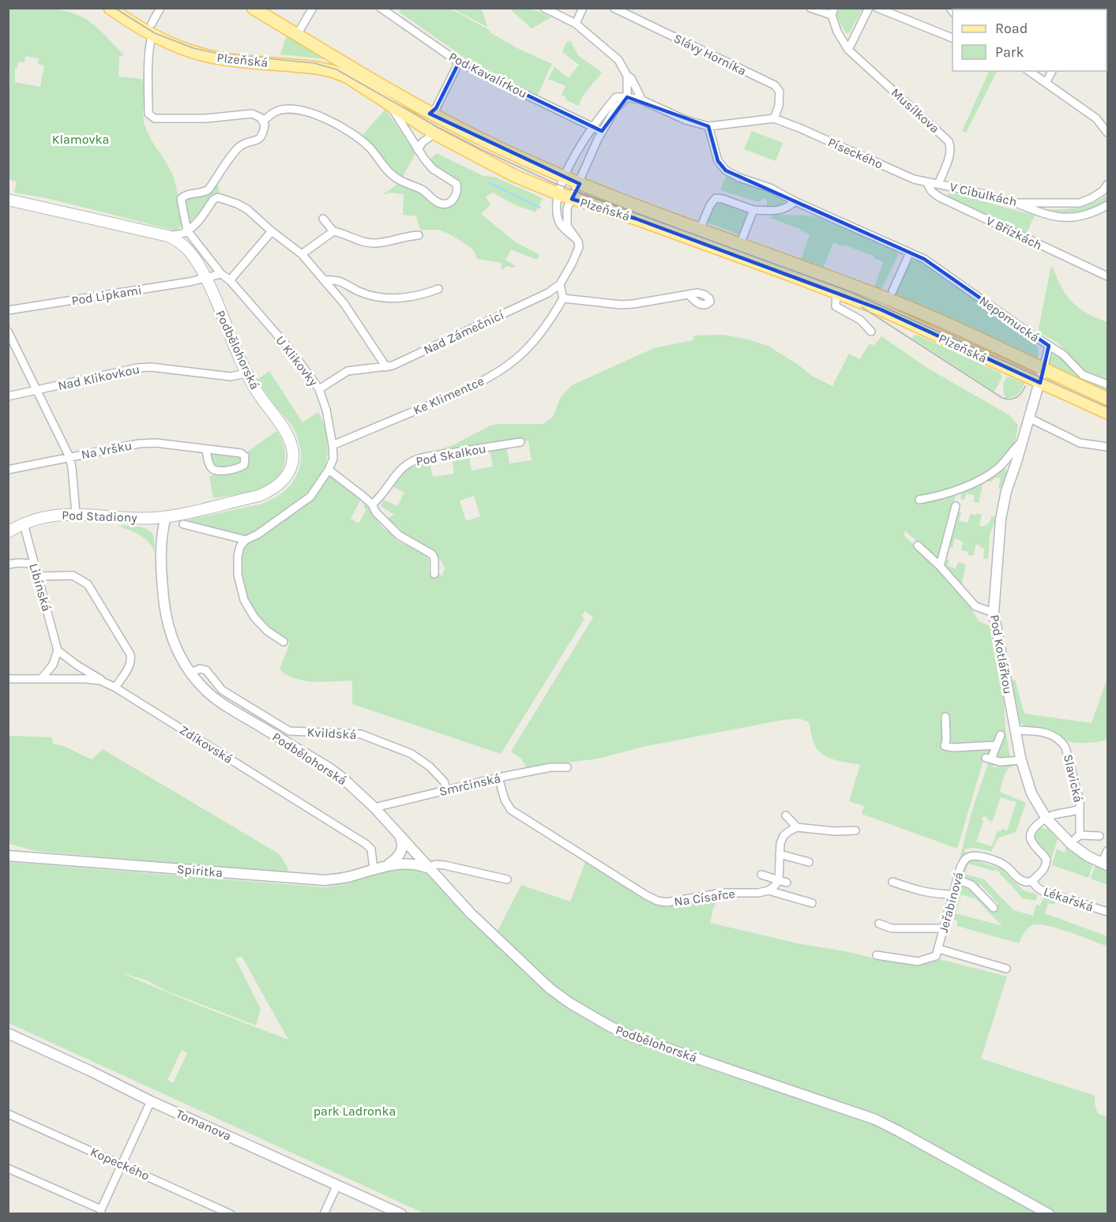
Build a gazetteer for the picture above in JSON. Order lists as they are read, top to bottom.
{
  "streets": {
    "main road": ["Plzeňská", "Podbělohorská", "Pod Stadiony"],
    "street": [
      "Slávy Horníka",
      "Pod Kavalírkou",
      "Musílkova",
      "Píseckého",
      "V Cibulkách",
      "V Břízkách",
      "Pod Lipkami",
      "Nepomucká",
      "Nad Zámečnicí",
      "U Klikovky",
      "Nad Klikovkou",
      "Ke Klimentce",
      "Na Vršku",
      "Pod Skalkou",
      "Libínská",
      "Pod Kotlářkou",
      "Kvildská",
      "Zdíkovská",
      "Slavická",
      "Smrčinská",
      "Spiritka",
      "Na Císařce",
      "Lékařská",
      "Jeřabinová",
      "Tomanova",
      "Kopeckého"
    ]
  },
  "crossings": [
    ["Slávy Horníka", "Píseckého"],
    ["Plzeňská", "Pod Kotlářkou"],
    ["Musílkova", "Píseckého"],
    ["Musílkova", "V Cibulkách"],
    ["Píseckého", "V Cibulkách"],
    ["Píseckého", "V Břízkách"],
    ["Pod Lipkami", "Podbělohorská"],
    ["Pod Lipkami", "U Klikovky"],
    ["Nad Zámečnicí", "U Klikovky"],
    ["Podbělohorská", "Nad Klikovkou"],
    ["Podbělohorská", "Pod Stadiony"],
    ["Podbělohorská", "Kvildská"],
    ["Podbělohorská", "Smrčinská"],
    ["Podbělohorská", "Spiritka"],
    ["U Klikovky", "Ke Klimentce"],
    ["Pod Stadiony", "Libínská"],
    ["Pod Kotlářkou", "Slavická"],
    ["Kvildská", "Smrčinská"],
    ["Zdíkovská", "Spiritka"],
    ["Smrčinská", "Na Císařce"],
    ["Lékařská", "Jeřabinová"]
  ],
  "parks": ["Klamovka", "park Ladronka"],
  "legend": ["Road", "Park"]
}
